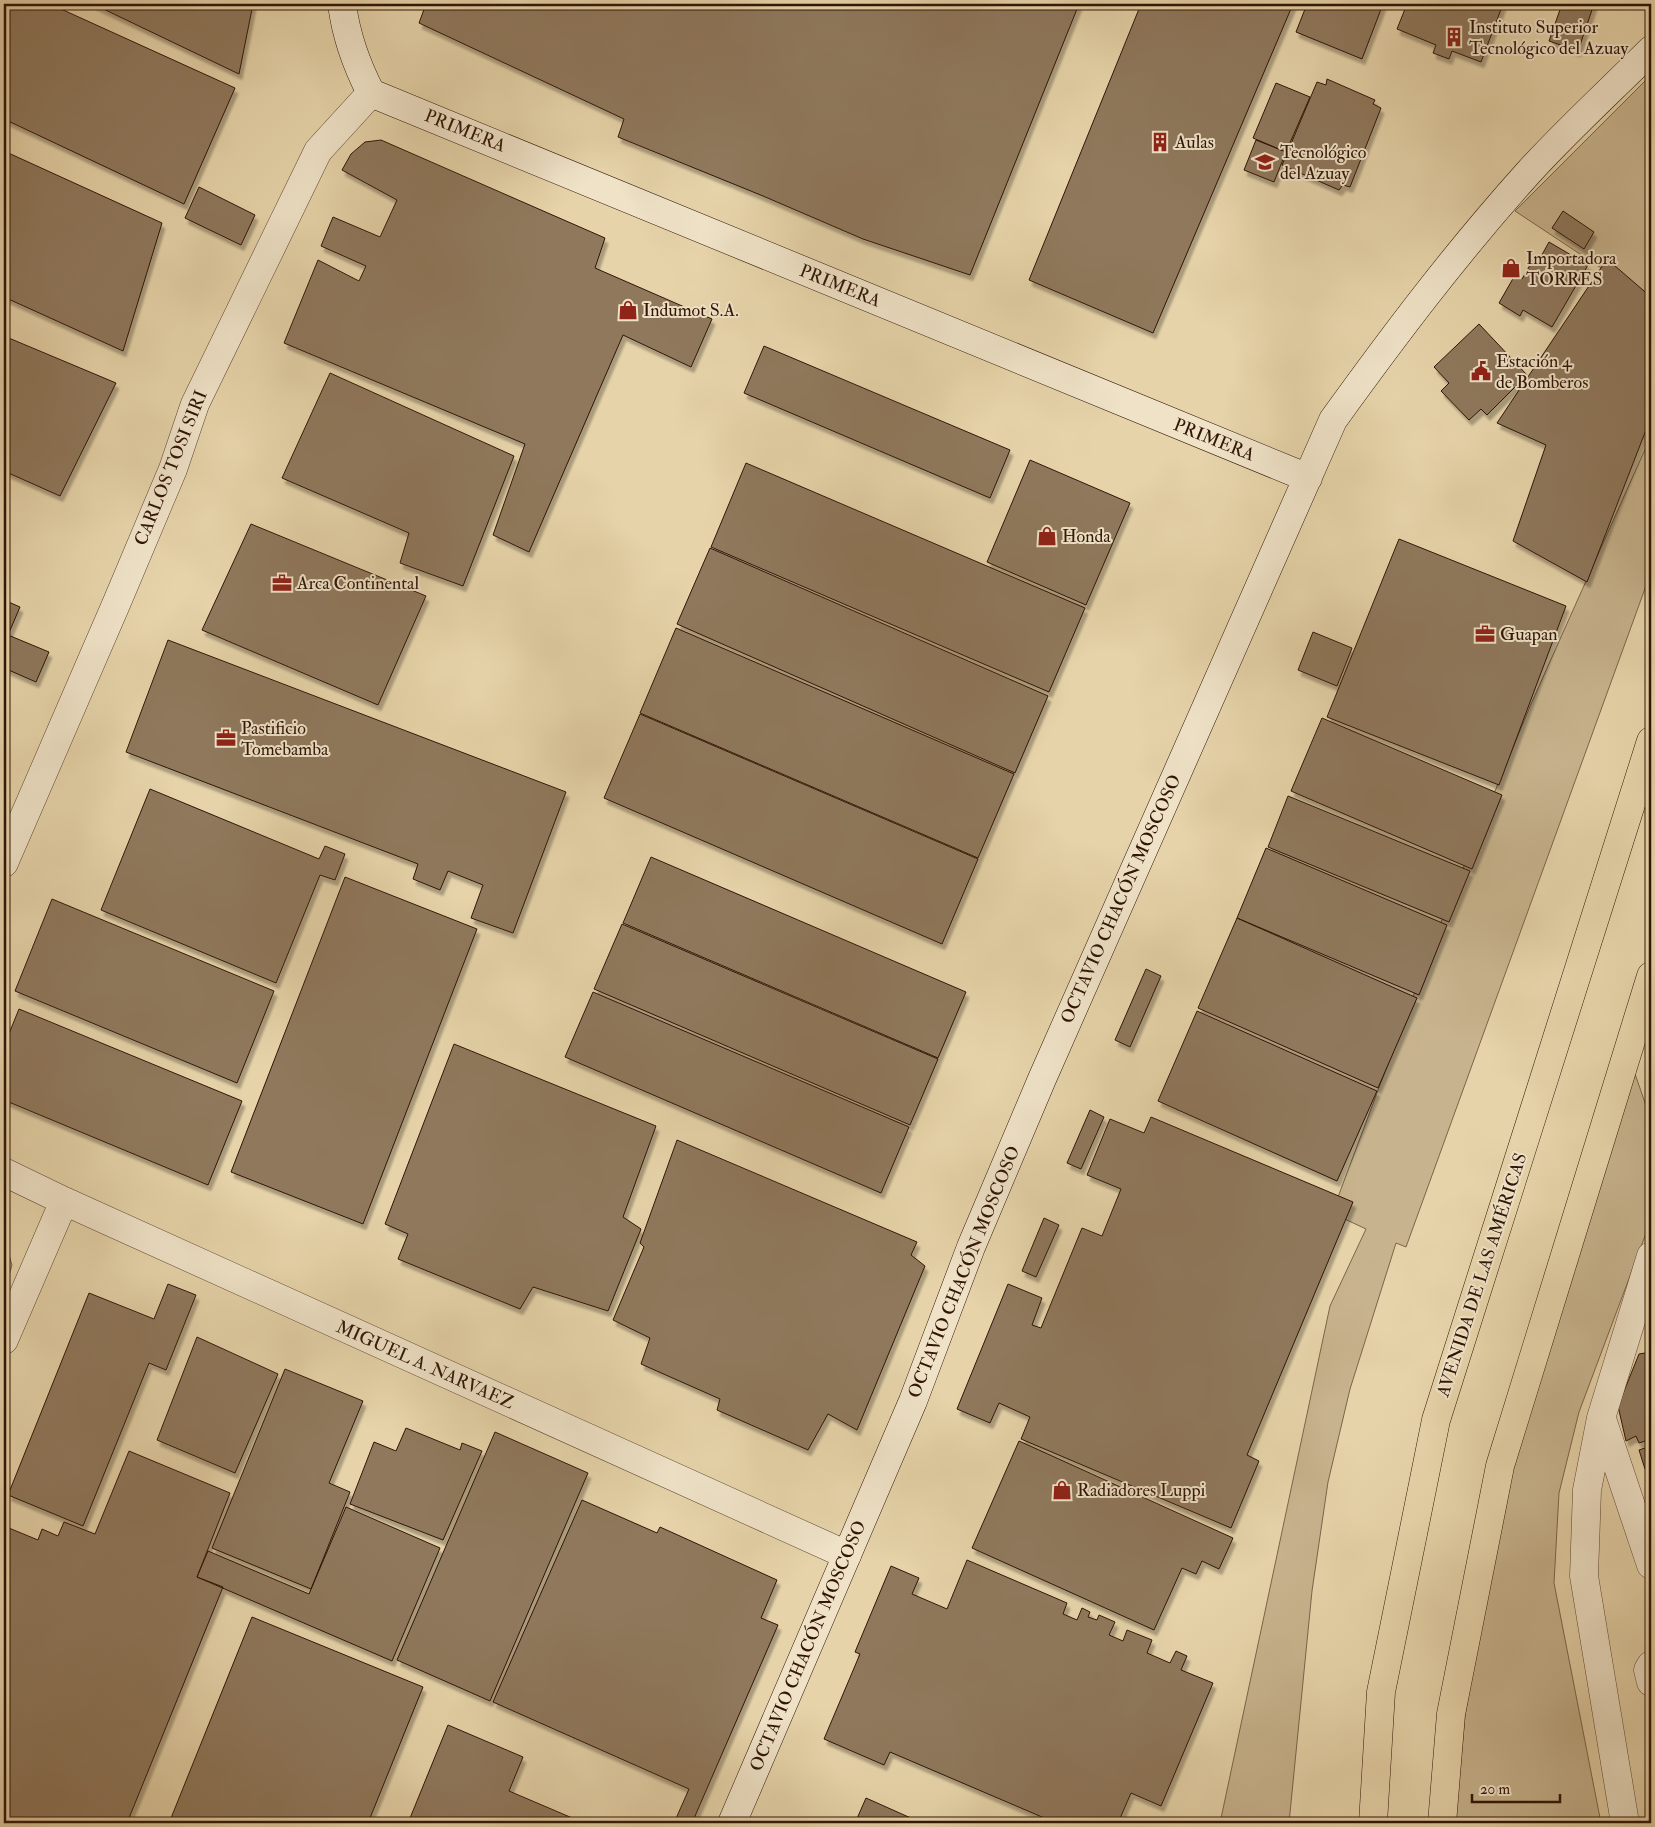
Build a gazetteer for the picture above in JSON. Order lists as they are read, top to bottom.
{
  "streets": {
    "main road": ["AVENIDA DE LAS AMÉRICAS"],
    "street": [
      "PRIMERA",
      "CARLOS TOSI SIRI",
      "OCTAVIO CHACÓN MOSCOSO",
      "MIGUEL A. NARVAEZ"
    ]
  },
  "crossings": [
    ["PRIMERA", "CARLOS TOSI SIRI"],
    ["PRIMERA", "OCTAVIO CHACÓN MOSCOSO"],
    ["OCTAVIO CHACÓN MOSCOSO", "MIGUEL A. NARVAEZ"]
  ],
  "places": {
    "building": ["Instituto Superior Tecnológico del Azuay", "Aulas"],
    "school or university": ["Tecnológico del Azuay"],
    "shop": [
      "Importadora TORRES",
      "Indumot S.A.",
      "Honda",
      "Radiadores Luppi"
    ],
    "public building": ["Estación 4 de Bomberos"],
    "office": ["Arca Continental", "Guapan", "Pastificio Tomebamba"]
  },
  "scale_bar": "20 m"
}
